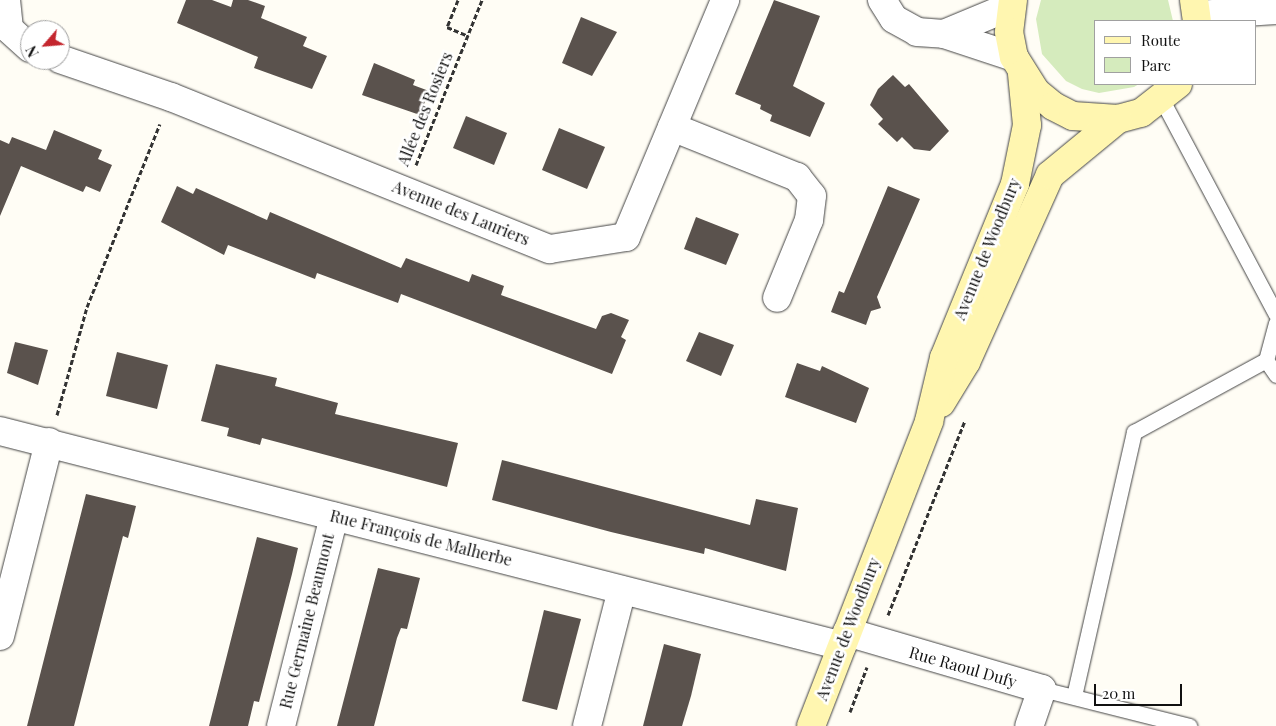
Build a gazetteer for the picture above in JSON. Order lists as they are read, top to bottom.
{
  "streets": {
    "street": [
      "Avenue des Lauriers",
      "Avenue de Woodbury",
      "Rue François de Malherbe",
      "Rue Germaine Beaumont",
      "Rue Raoul Dufy"
    ],
    "path": ["Allée des Rosiers"]
  },
  "crossings": [
    ["Allée des Rosiers", "Avenue des Lauriers"],
    ["Avenue de Woodbury", "Rue François de Malherbe"],
    ["Avenue de Woodbury", "Rue Raoul Dufy"],
    ["Rue François de Malherbe", "Rue Germaine Beaumont"],
    ["Rue François de Malherbe", "Rue Raoul Dufy"]
  ],
  "legend": ["Route", "Parc"],
  "scale_bar": "20 m",
  "north": "bottom left"
}
